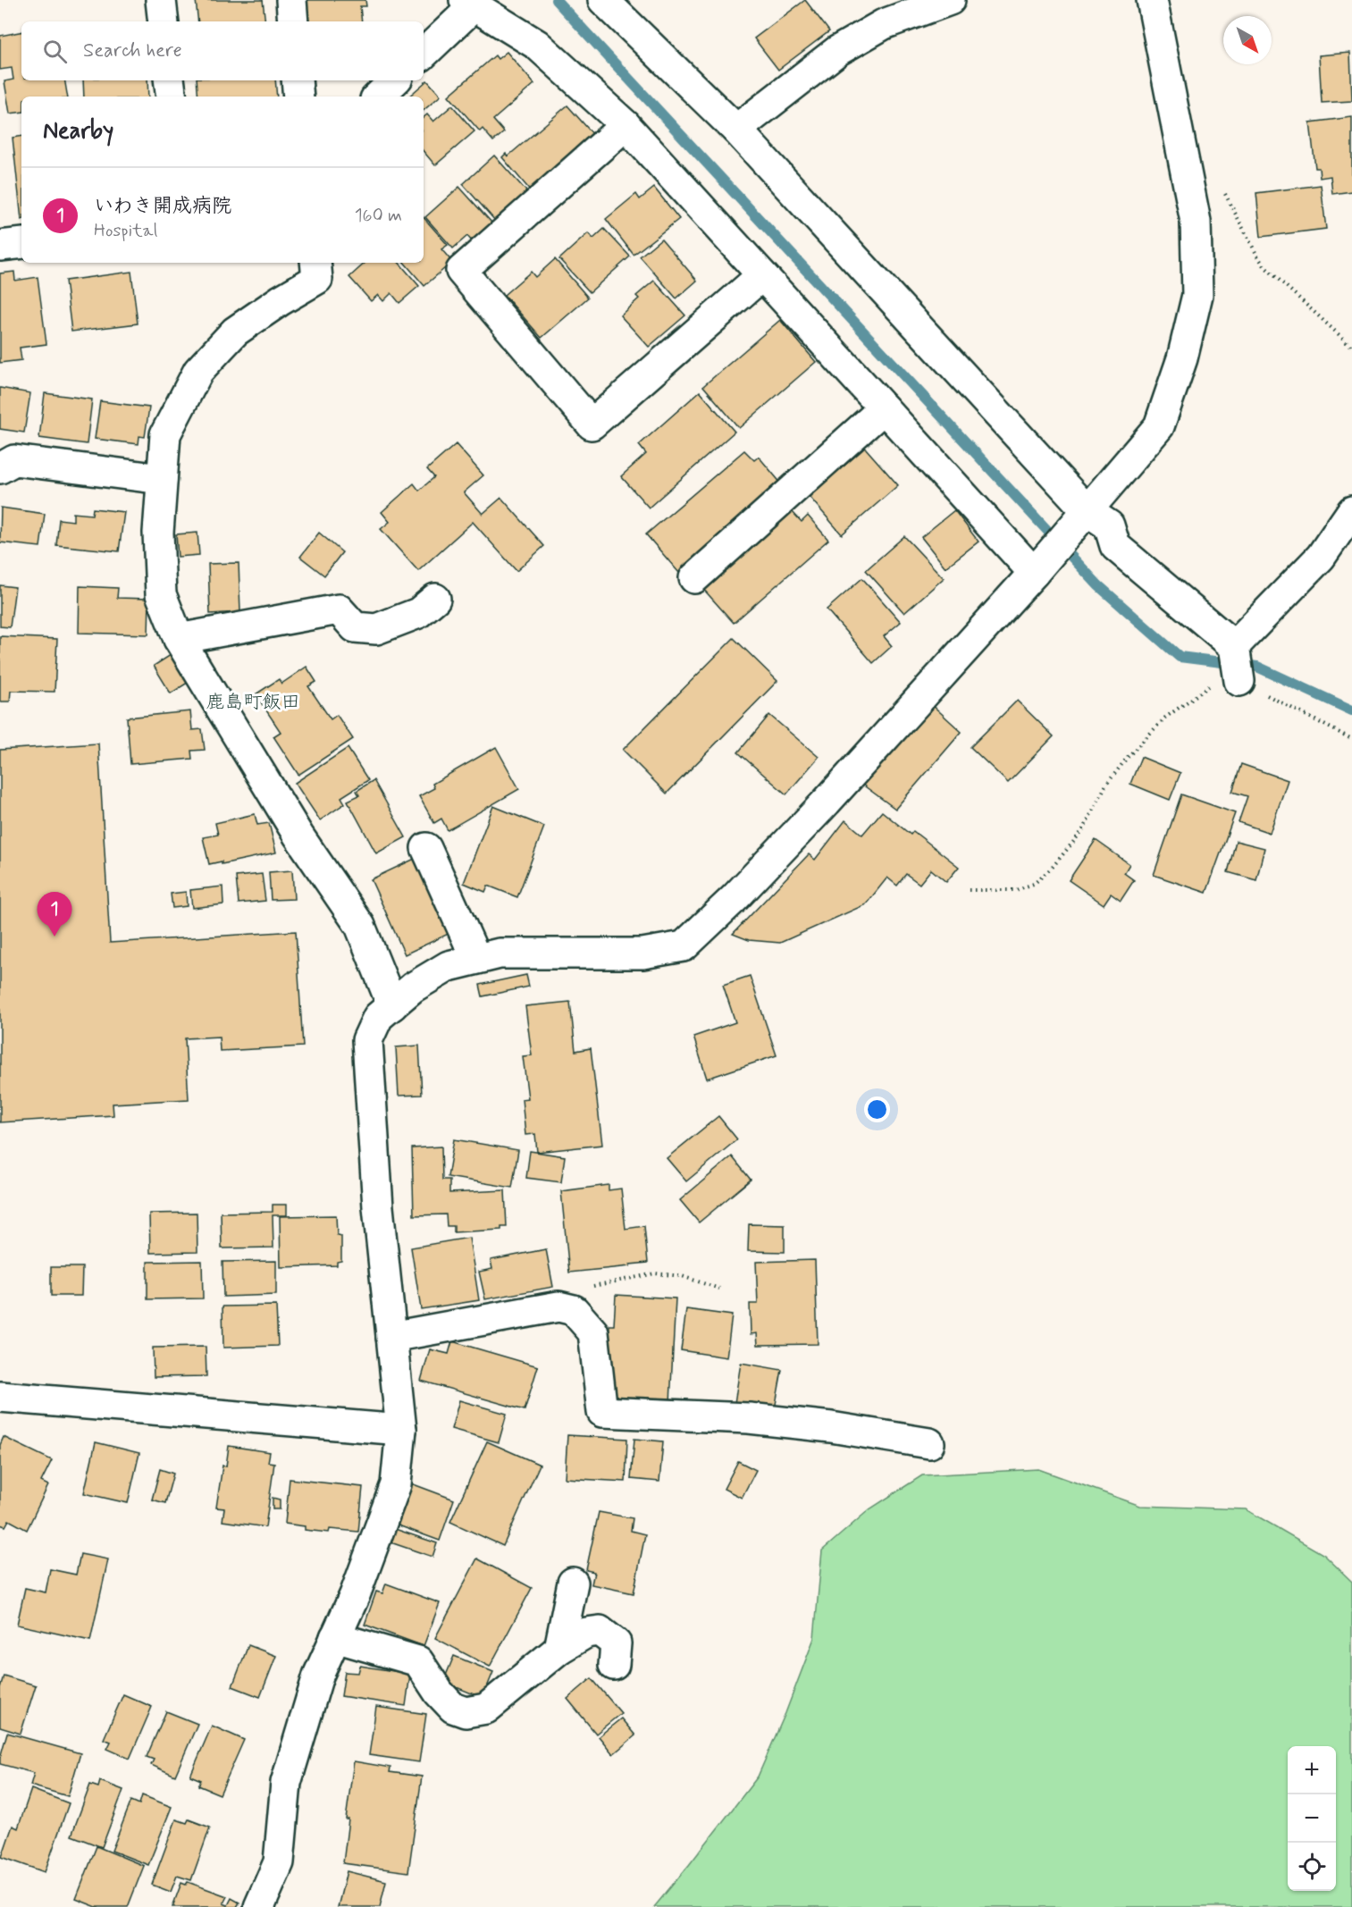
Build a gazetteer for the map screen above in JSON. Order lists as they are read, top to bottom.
{
  "districts": ["鹿島町飯田"],
  "north": "bottom right",
  "page": {
    "search": "Search here",
    "heading": "Nearby",
    "list": [
      {
        "mark": "1",
        "name": "いわき開成病院",
        "note": "Hospital",
        "value": "160 m"
      }
    ],
    "pins": "1",
    "map_buttons": ["+", "−"]
  }
}
